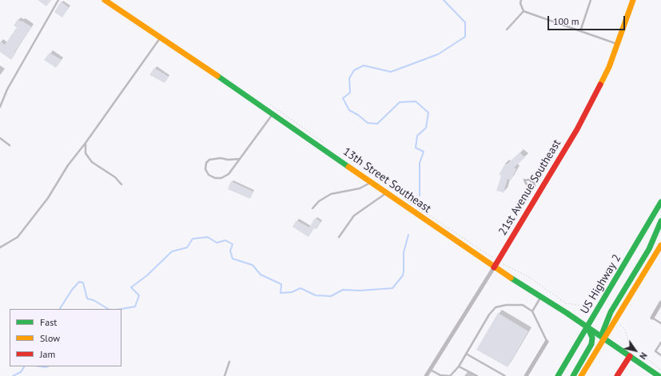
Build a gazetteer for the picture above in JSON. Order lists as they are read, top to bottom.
{
  "streets": {
    "main road": ["13th Street Southeast", "21st Avenue Southeast", "US Highway 2"]
  },
  "crossings": [
    ["13th Street Southeast", "21st Avenue Southeast"],
    ["13th Street Southeast", "US Highway 2"]
  ],
  "legend": ["Fast", "Slow", "Jam"],
  "scale_bar": "100 m",
  "north": "bottom right"
}
